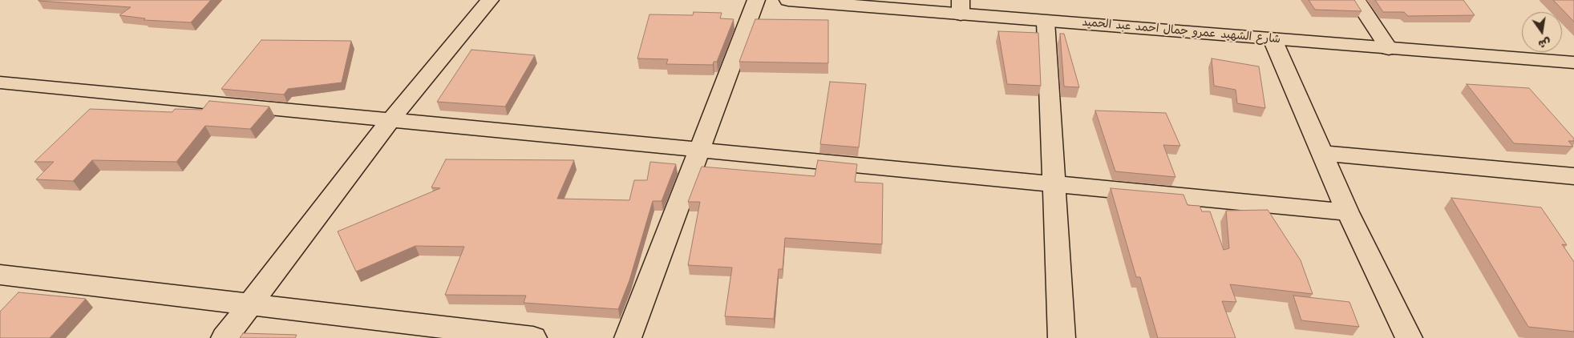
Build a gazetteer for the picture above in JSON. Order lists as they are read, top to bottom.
{
  "streets": {
    "street": ["شارع الشهيد عمرو جمال احمد عبد الحميد"]
  },
  "north": "bottom"
}
